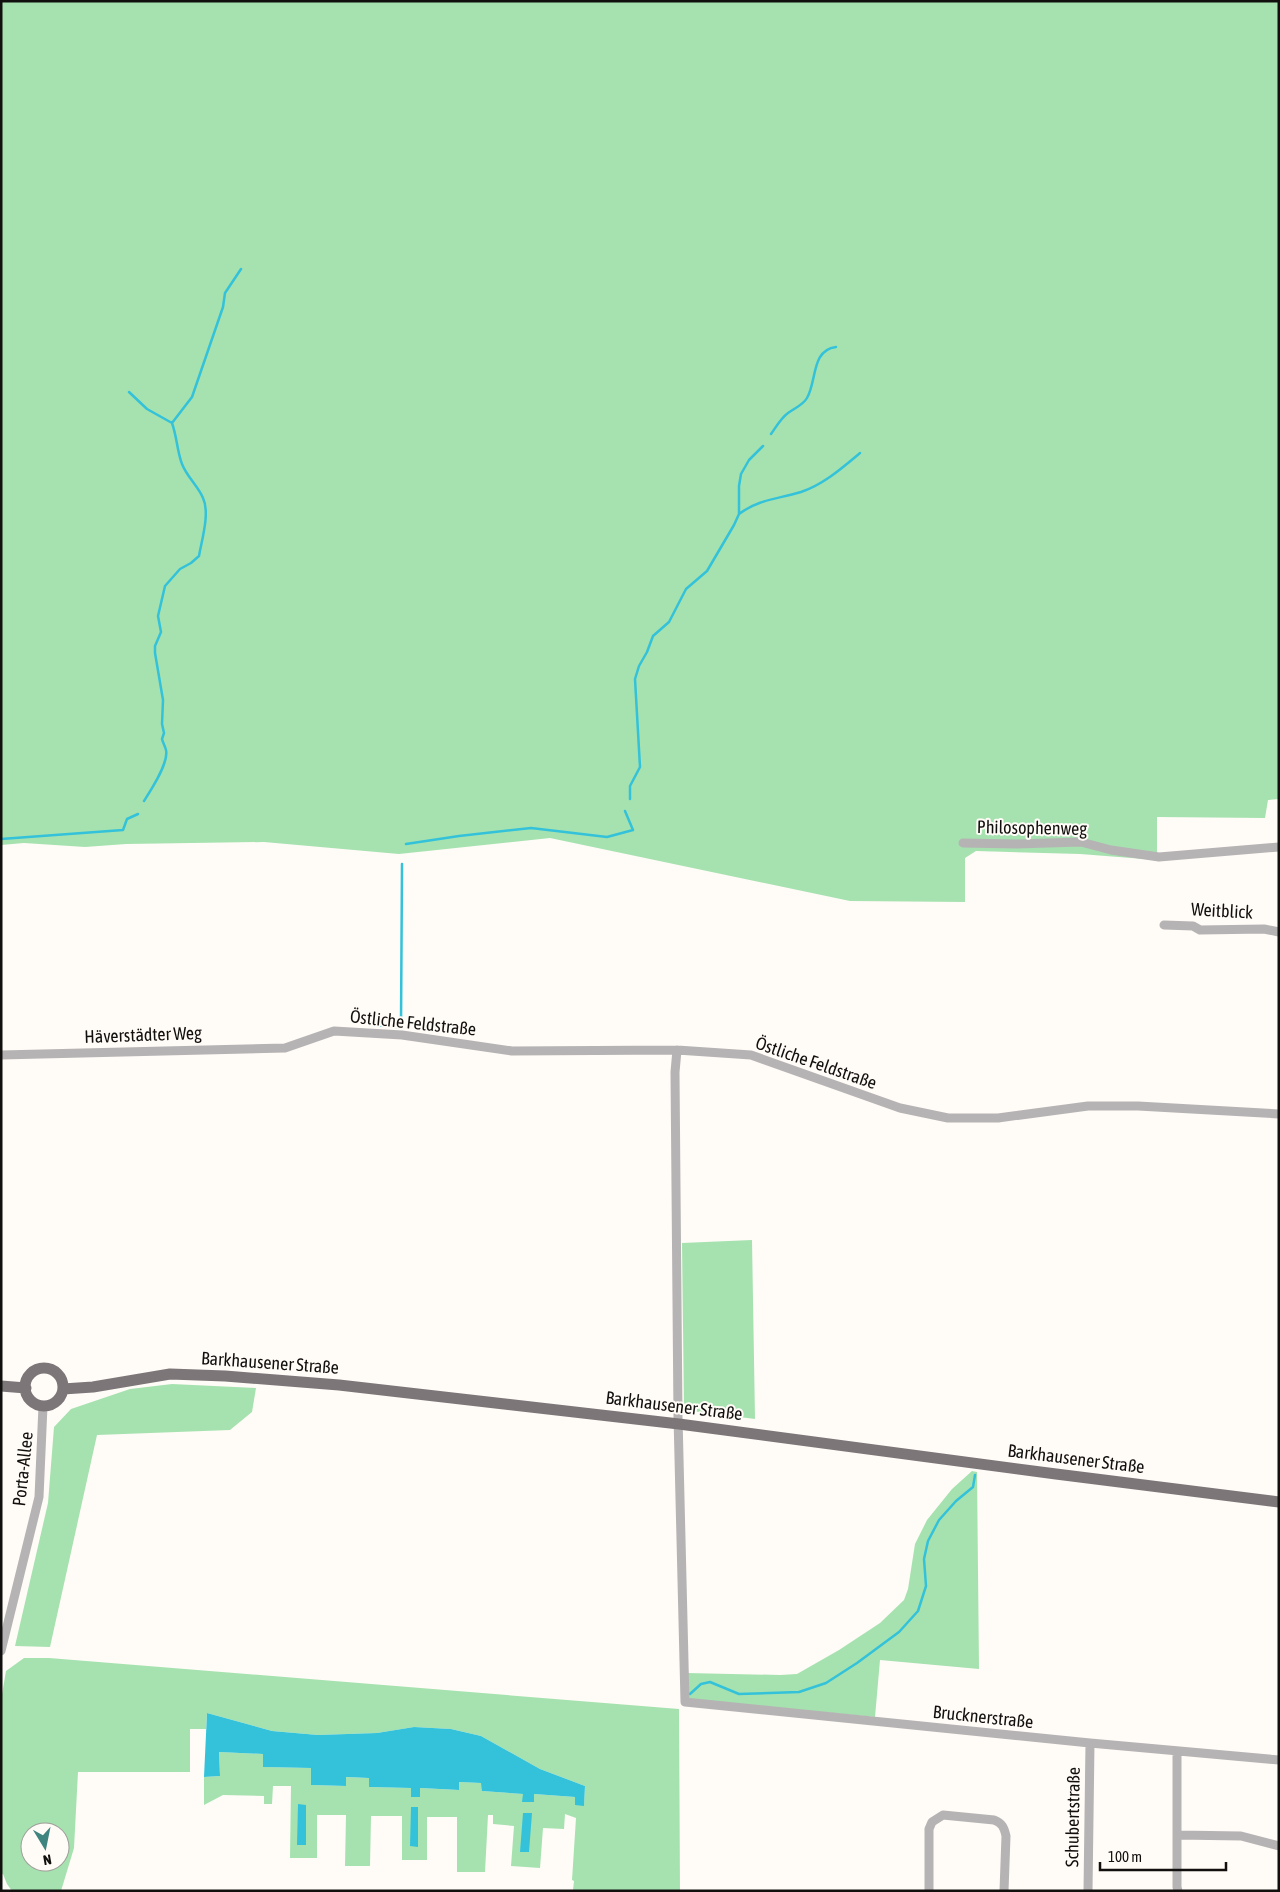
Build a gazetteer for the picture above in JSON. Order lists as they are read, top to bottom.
{
  "streets": {
    "main road": ["Barkhausener Straße"],
    "street": [
      "Philosophenweg",
      "Weitblick",
      "Östliche Feldstraße",
      "Häverstädter Weg",
      "Porta-Allee",
      "Brucknerstraße",
      "Schubertstraße"
    ]
  },
  "crossings": [
    ["Östliche Feldstraße", "Häverstädter Weg"],
    ["Barkhausener Straße", "Porta-Allee"],
    ["Barkhausener Straße", "Brucknerstraße"],
    ["Brucknerstraße", "Schubertstraße"]
  ],
  "scale_bar": "100 m",
  "north": "bottom"
}
